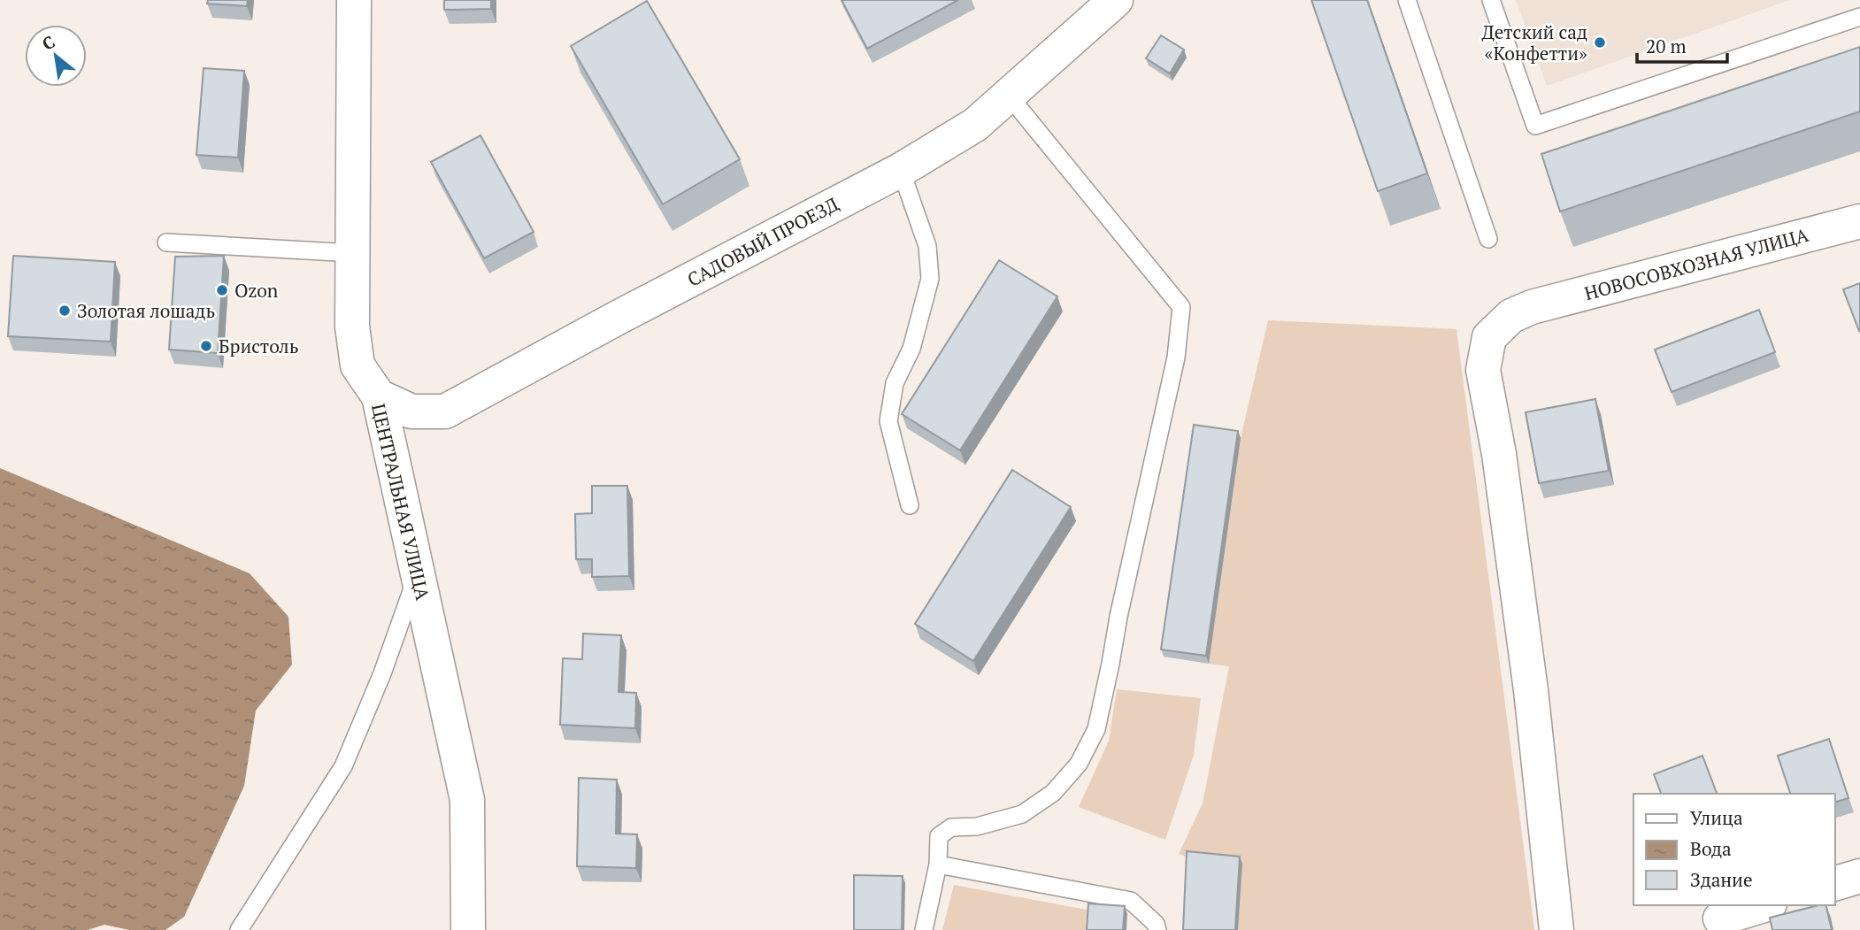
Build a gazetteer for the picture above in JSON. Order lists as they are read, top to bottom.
{
  "streets": {
    "street": ["САДОВЫЙ ПРОЕЗД", "НОВОСОВХОЗНАЯ УЛИЦА", "ЦЕНТРАЛЬНАЯ УЛИЦА"]
  },
  "crossings": [
    ["САДОВЫЙ ПРОЕЗД", "ЦЕНТРАЛЬНАЯ УЛИЦА"]
  ],
  "places": [
    "Детский сад «Конфетти»",
    "Ozon",
    "Золотая лошадь",
    "Бристоль"
  ],
  "legend": ["Улица", "Вода", "Здание"],
  "scale_bar": "20 m",
  "north": "top left"
}
